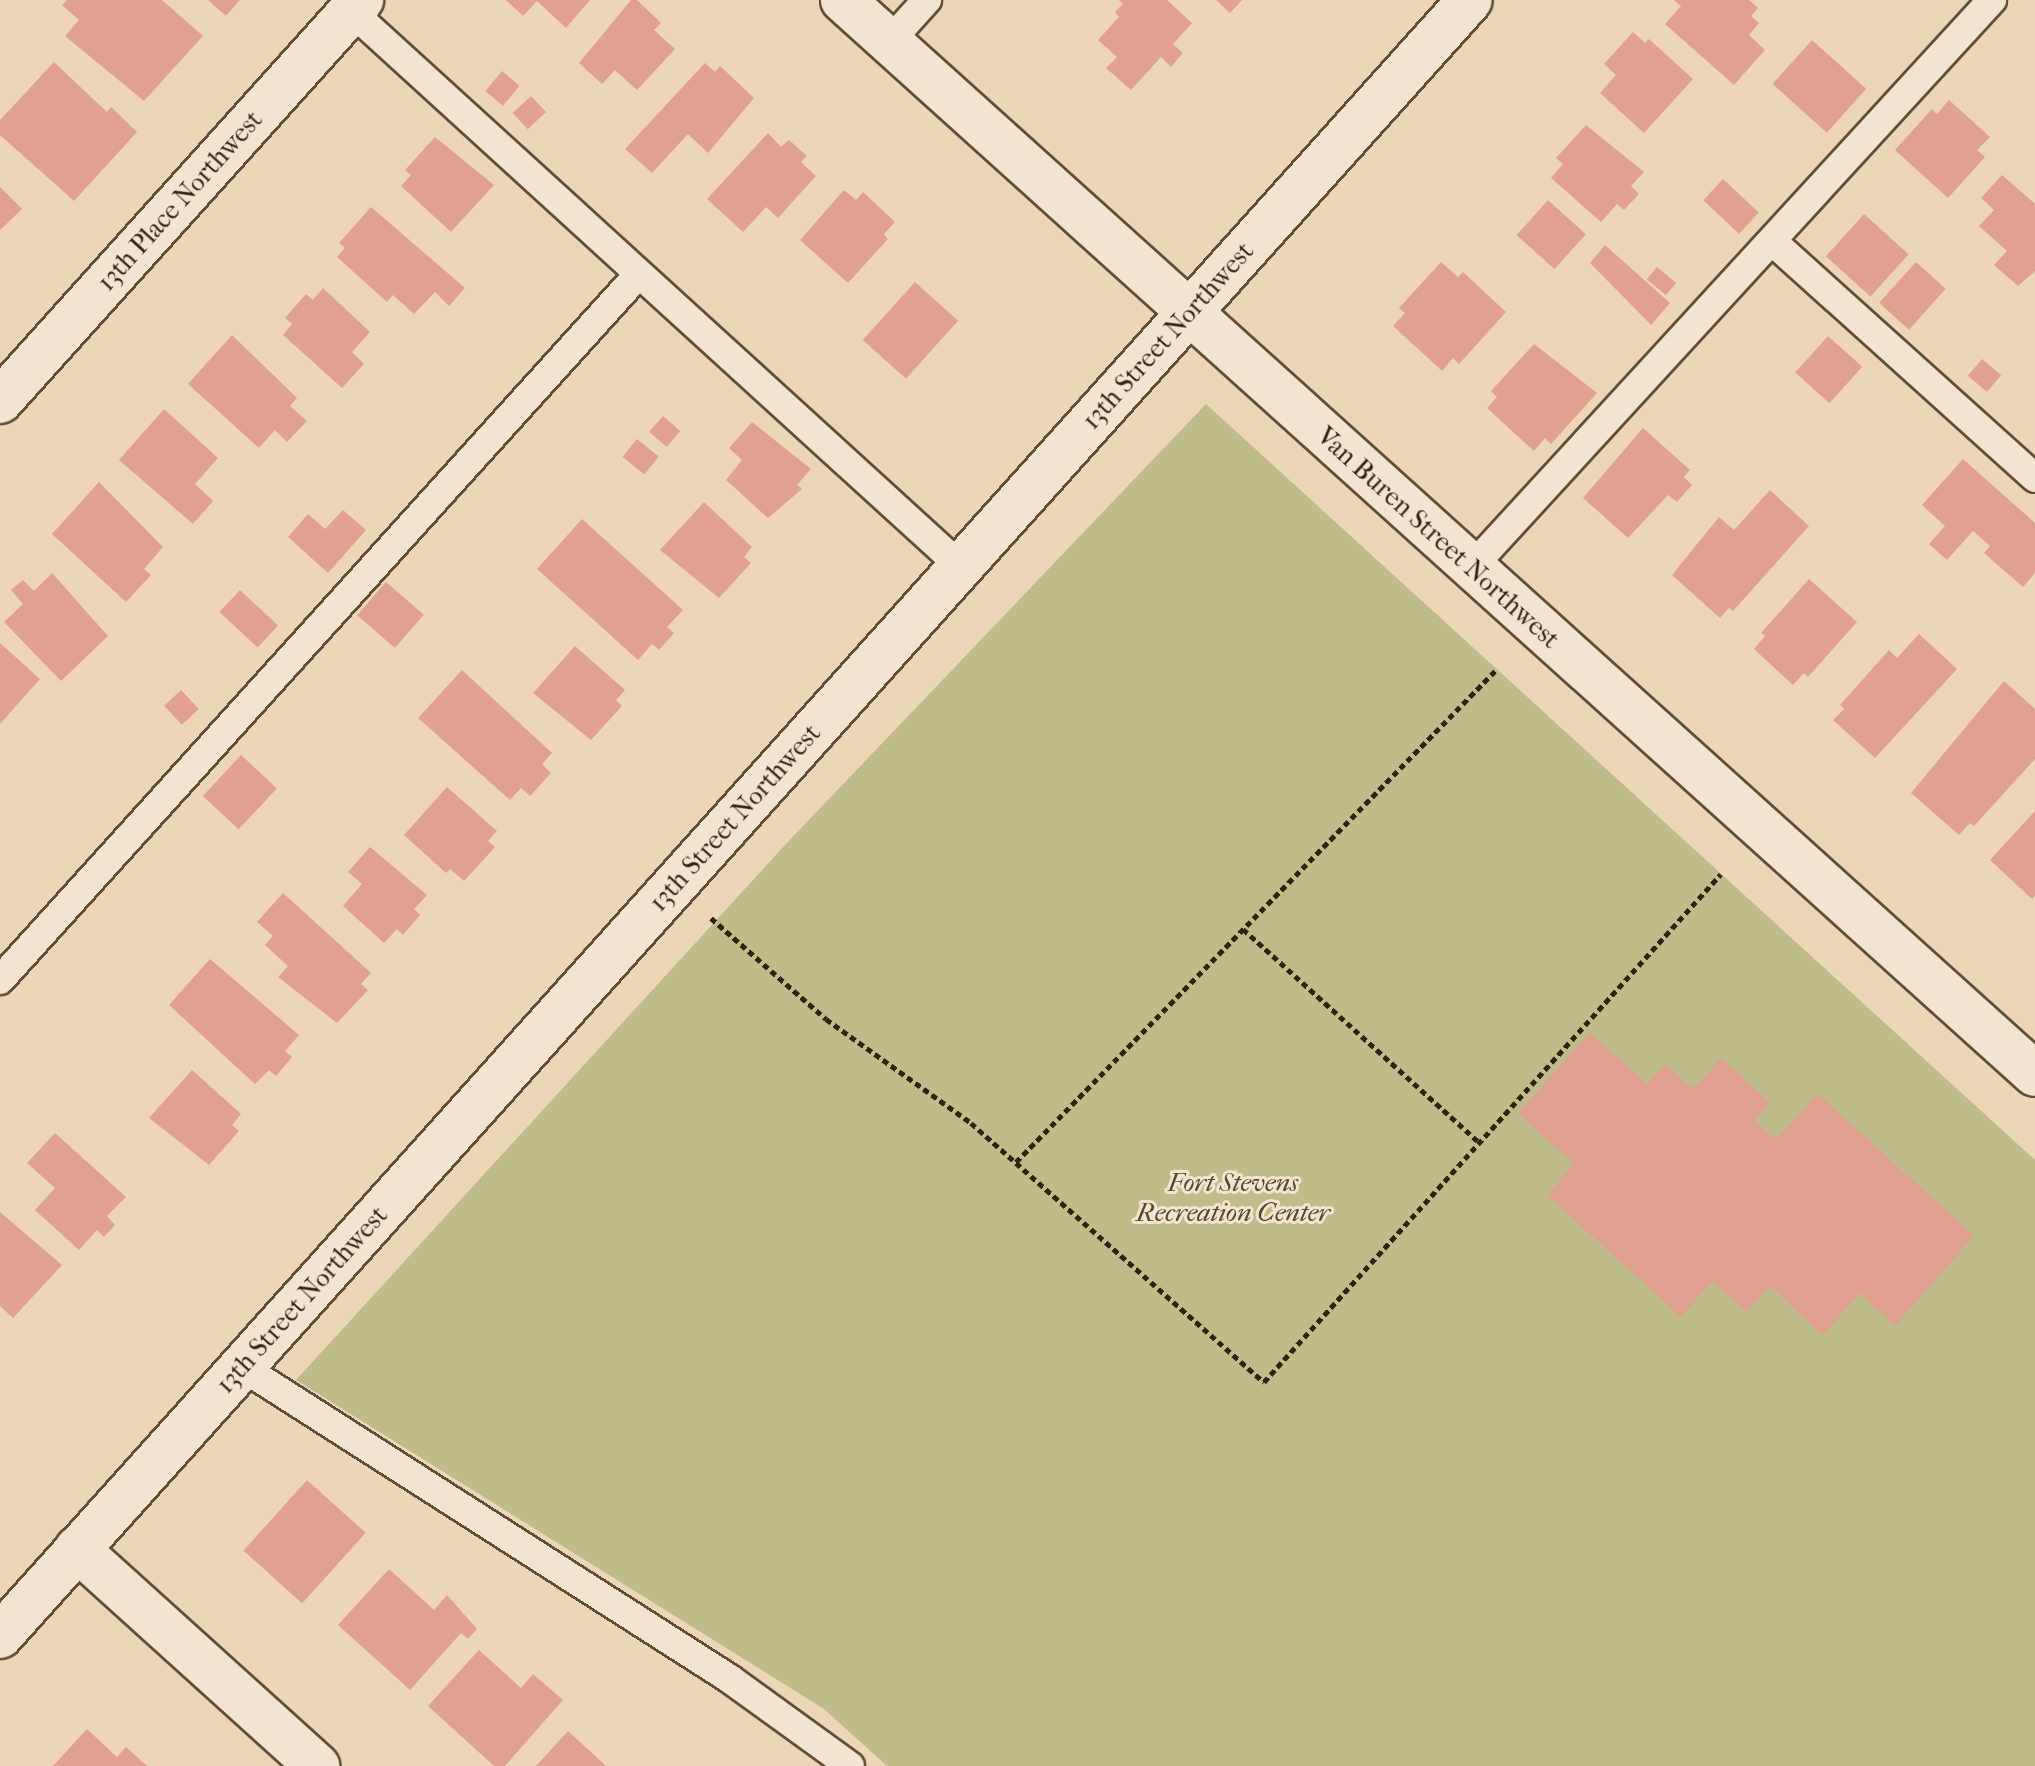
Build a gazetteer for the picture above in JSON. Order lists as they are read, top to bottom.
{
  "streets": {
    "street": ["13th Place Northwest", "13th Street Northwest", "Van Buren Street Northwest"]
  },
  "crossings": [
    ["13th Street Northwest", "Van Buren Street Northwest"]
  ],
  "parks": ["Fort Stevens Recreation Center"]
}
